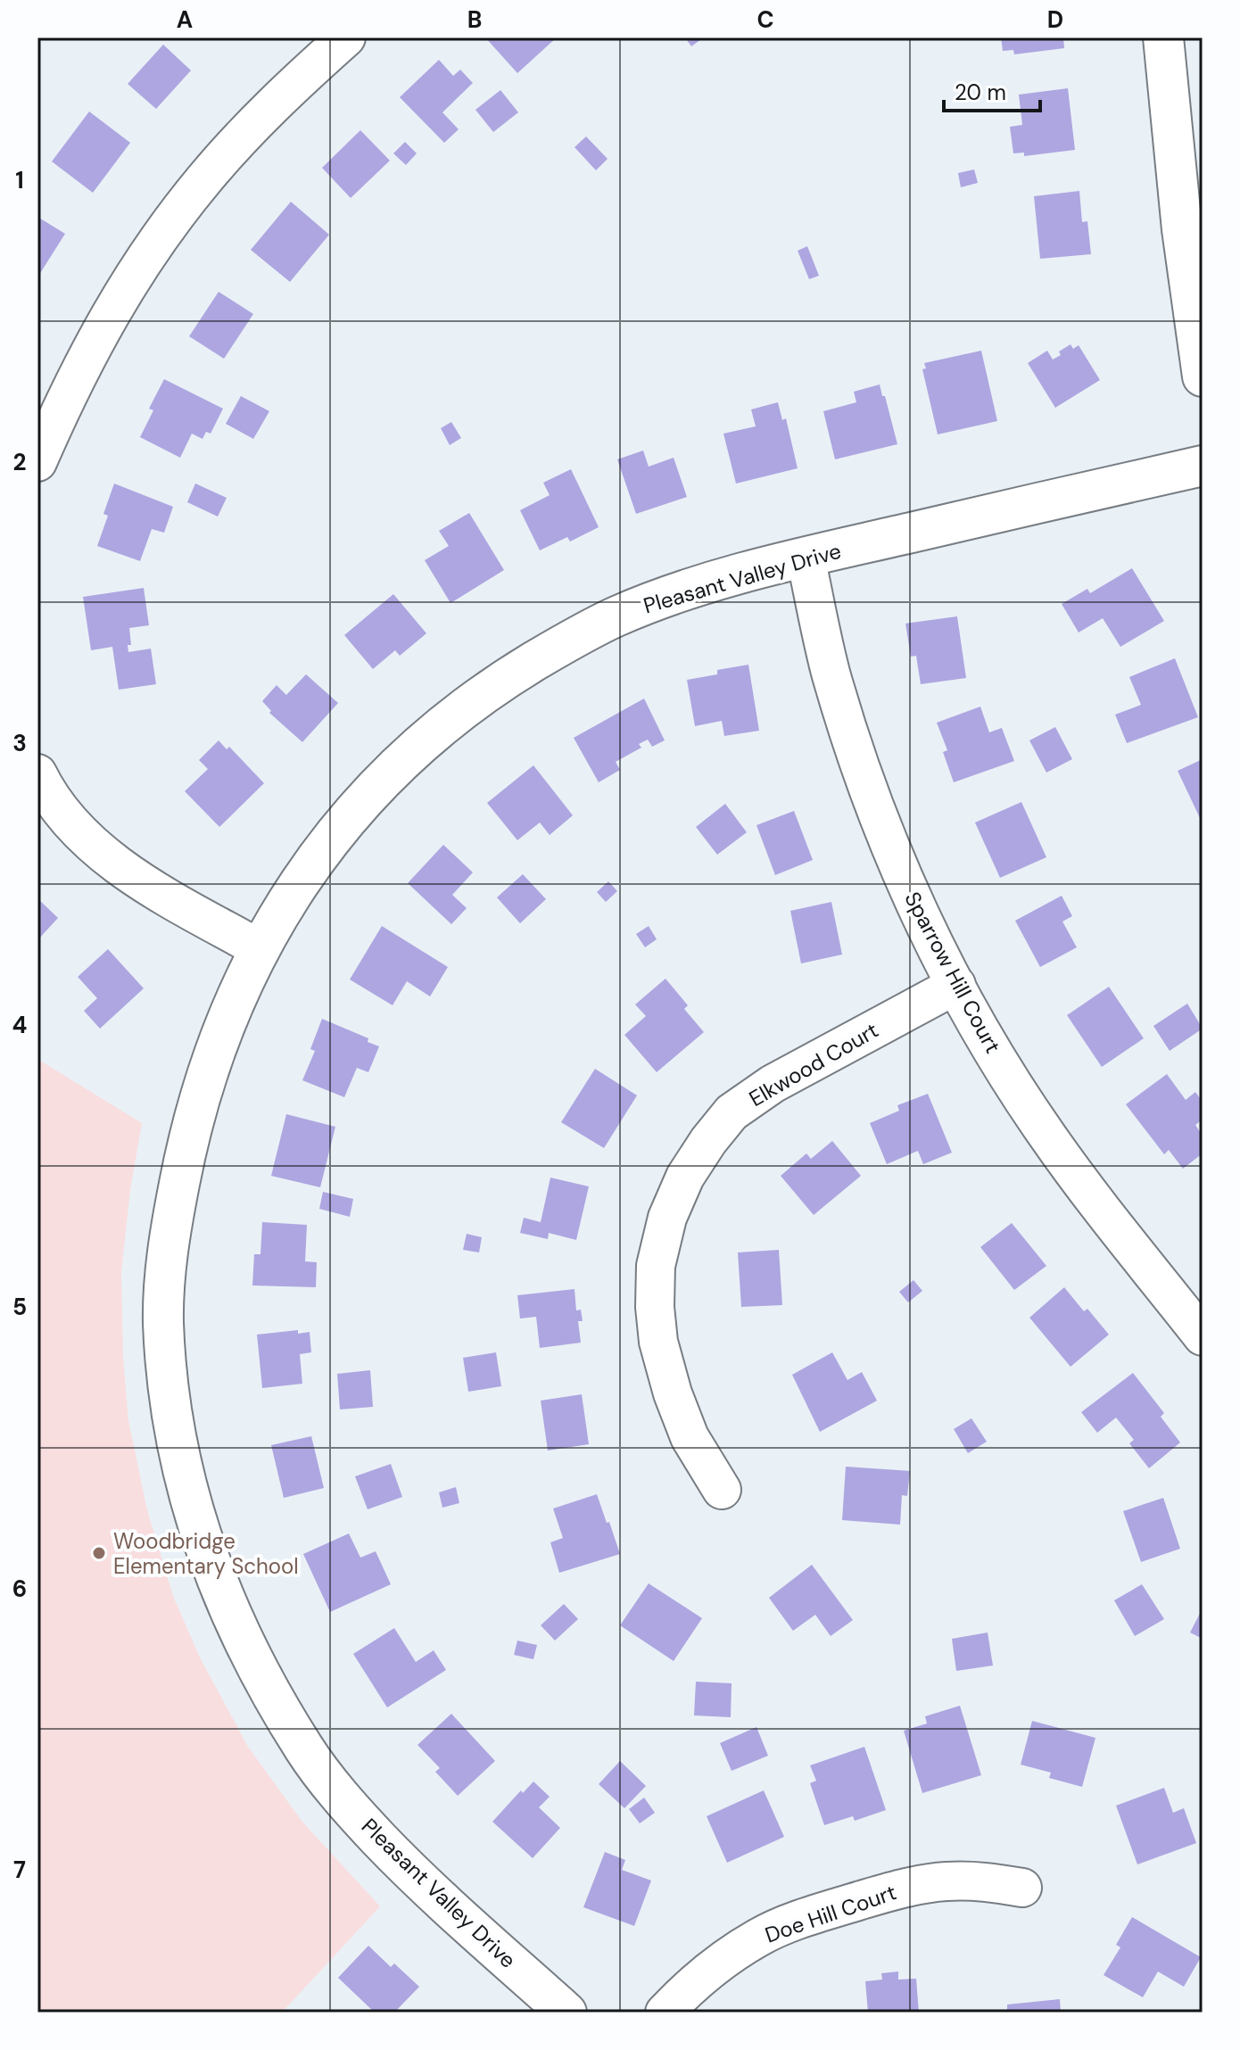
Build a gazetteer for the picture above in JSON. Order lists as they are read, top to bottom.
{
  "streets": {
    "street": [
      "Pleasant Valley Drive",
      "Sparrow Hill Court",
      "Elkwood Court",
      "Doe Hill Court"
    ]
  },
  "crossings": [
    ["Pleasant Valley Drive", "Sparrow Hill Court"],
    ["Sparrow Hill Court", "Elkwood Court"]
  ],
  "places": ["Woodbridge Elementary School"],
  "scale_bar": "20 m",
  "grid": {
    "columns": [
      "A",
      "B",
      "C",
      "D"
    ],
    "rows": [
      "1",
      "2",
      "3",
      "4",
      "5",
      "6",
      "7"
    ]
  }
}
